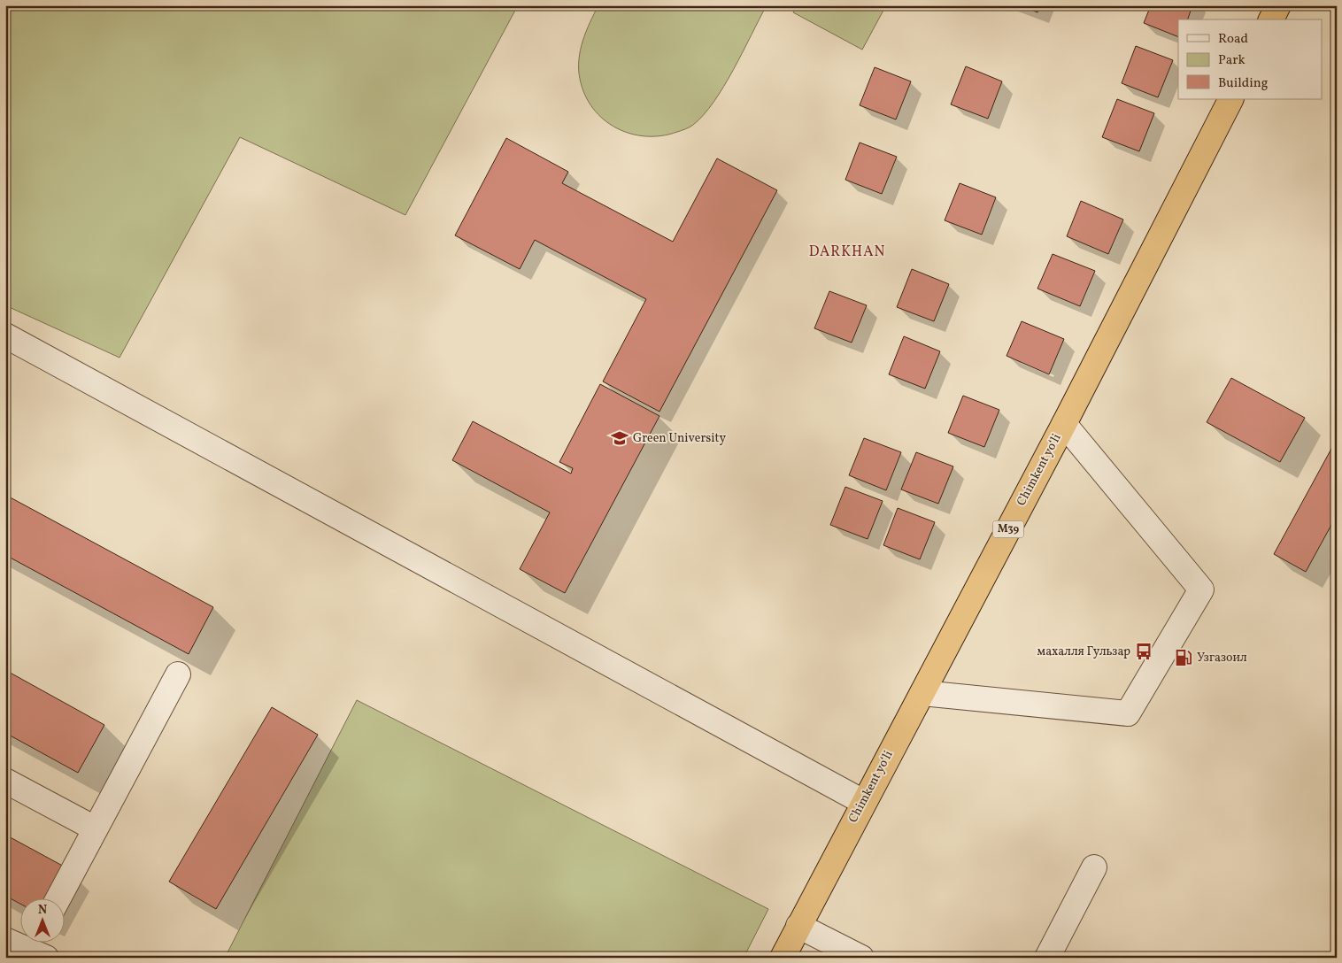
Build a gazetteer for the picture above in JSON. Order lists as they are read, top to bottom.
{
  "streets": {
    "highway": ["Chimkent yo‘li", "M39"]
  },
  "districts": ["DARKHAN"],
  "places": {
    "school or university": ["Green University"],
    "bus stop": ["махалля Гульзар"],
    "fuel station": ["Узгазоил"]
  },
  "legend": ["Road", "Park", "Building"],
  "north": "top"
}
